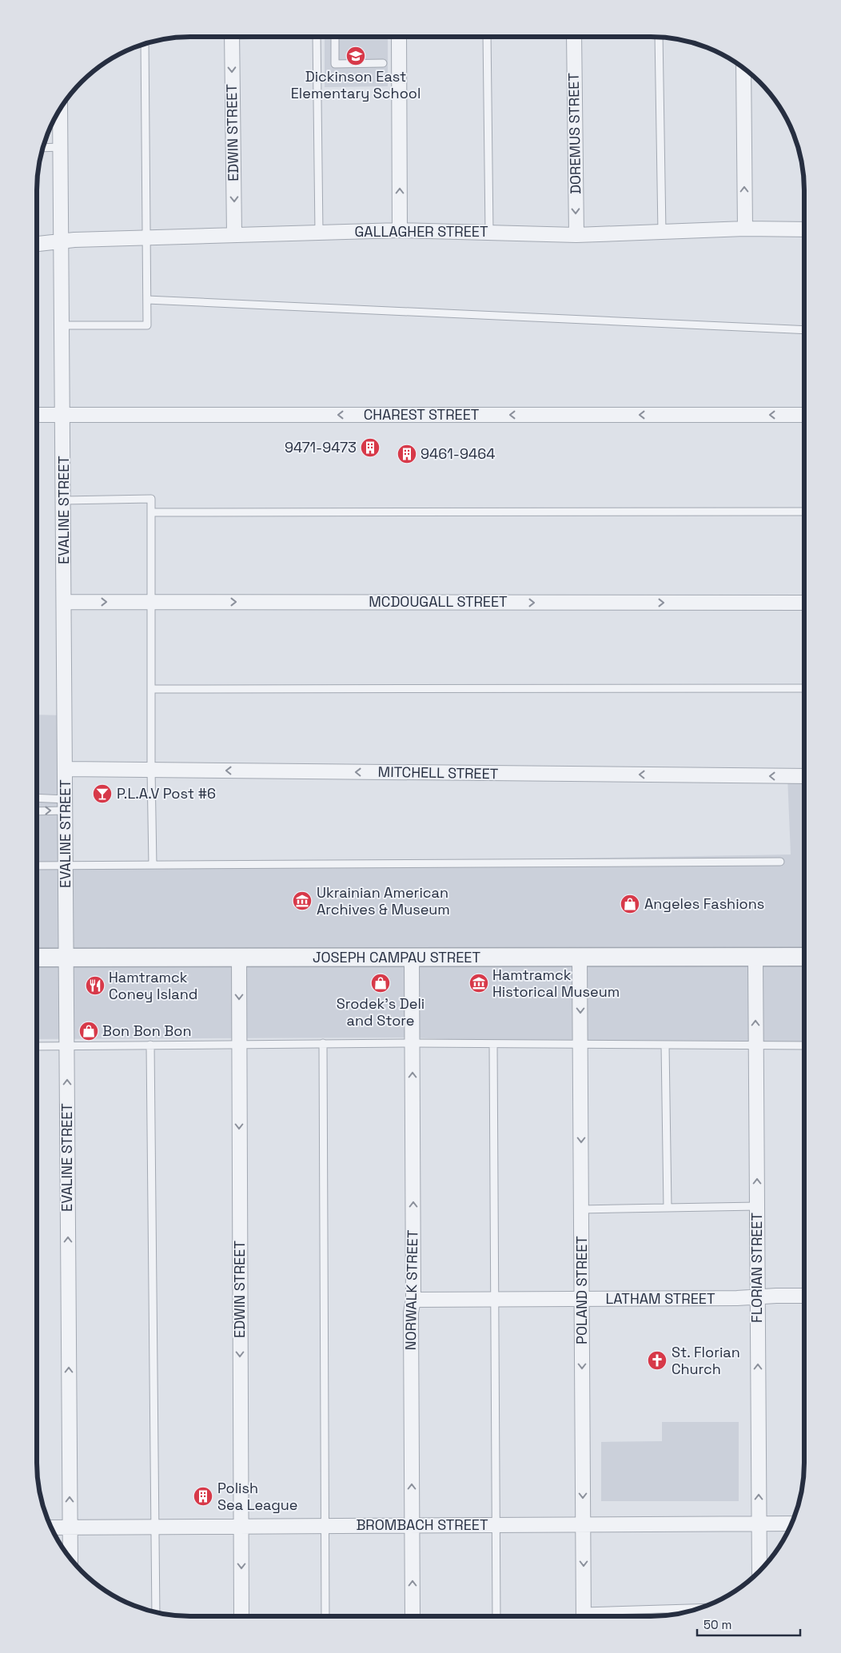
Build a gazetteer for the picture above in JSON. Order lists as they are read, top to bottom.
{
  "streets": {
    "street": [
      "EDWIN STREET",
      "DOREMUS STREET",
      "GALLAGHER STREET",
      "CHAREST STREET",
      "EVALINE STREET",
      "MCDOUGALL STREET",
      "MITCHELL STREET",
      "JOSEPH CAMPAU STREET",
      "FLORIAN STREET",
      "NORWALK STREET",
      "POLAND STREET",
      "LATHAM STREET",
      "BROMBACH STREET"
    ]
  },
  "crossings": [
    ["EDWIN STREET", "GALLAGHER STREET"],
    ["EDWIN STREET", "JOSEPH CAMPAU STREET"],
    ["EDWIN STREET", "BROMBACH STREET"],
    ["DOREMUS STREET", "GALLAGHER STREET"],
    ["GALLAGHER STREET", "EVALINE STREET"],
    ["CHAREST STREET", "EVALINE STREET"],
    ["EVALINE STREET", "MCDOUGALL STREET"],
    ["EVALINE STREET", "MITCHELL STREET"],
    ["EVALINE STREET", "JOSEPH CAMPAU STREET"],
    ["EVALINE STREET", "BROMBACH STREET"],
    ["JOSEPH CAMPAU STREET", "FLORIAN STREET"],
    ["JOSEPH CAMPAU STREET", "NORWALK STREET"],
    ["JOSEPH CAMPAU STREET", "POLAND STREET"],
    ["FLORIAN STREET", "LATHAM STREET"],
    ["FLORIAN STREET", "BROMBACH STREET"],
    ["NORWALK STREET", "LATHAM STREET"],
    ["NORWALK STREET", "BROMBACH STREET"],
    ["POLAND STREET", "LATHAM STREET"],
    ["POLAND STREET", "BROMBACH STREET"]
  ],
  "one_way": [
    "EDWIN STREET",
    "DOREMUS STREET",
    "CHAREST STREET",
    "MCDOUGALL STREET",
    "MITCHELL STREET",
    "FLORIAN STREET",
    "NORWALK STREET",
    "POLAND STREET"
  ],
  "places": {
    "school or university": ["Dickinson East Elementary School"],
    "building": ["9471-9473", "9461-9464", "Polish Sea League"],
    "bar": ["P.L.A.V Post #6"],
    "museum": ["Ukrainian American Archives & Museum", "Hamtramck Historical Museum"],
    "shop": ["Angeles Fashions", "Srodek's Deli and Store", "Bon Bon Bon"],
    "restaurant": ["Hamtramck Coney Island"],
    "church": ["St. Florian Church"]
  },
  "scale_bar": "50 m"
}
